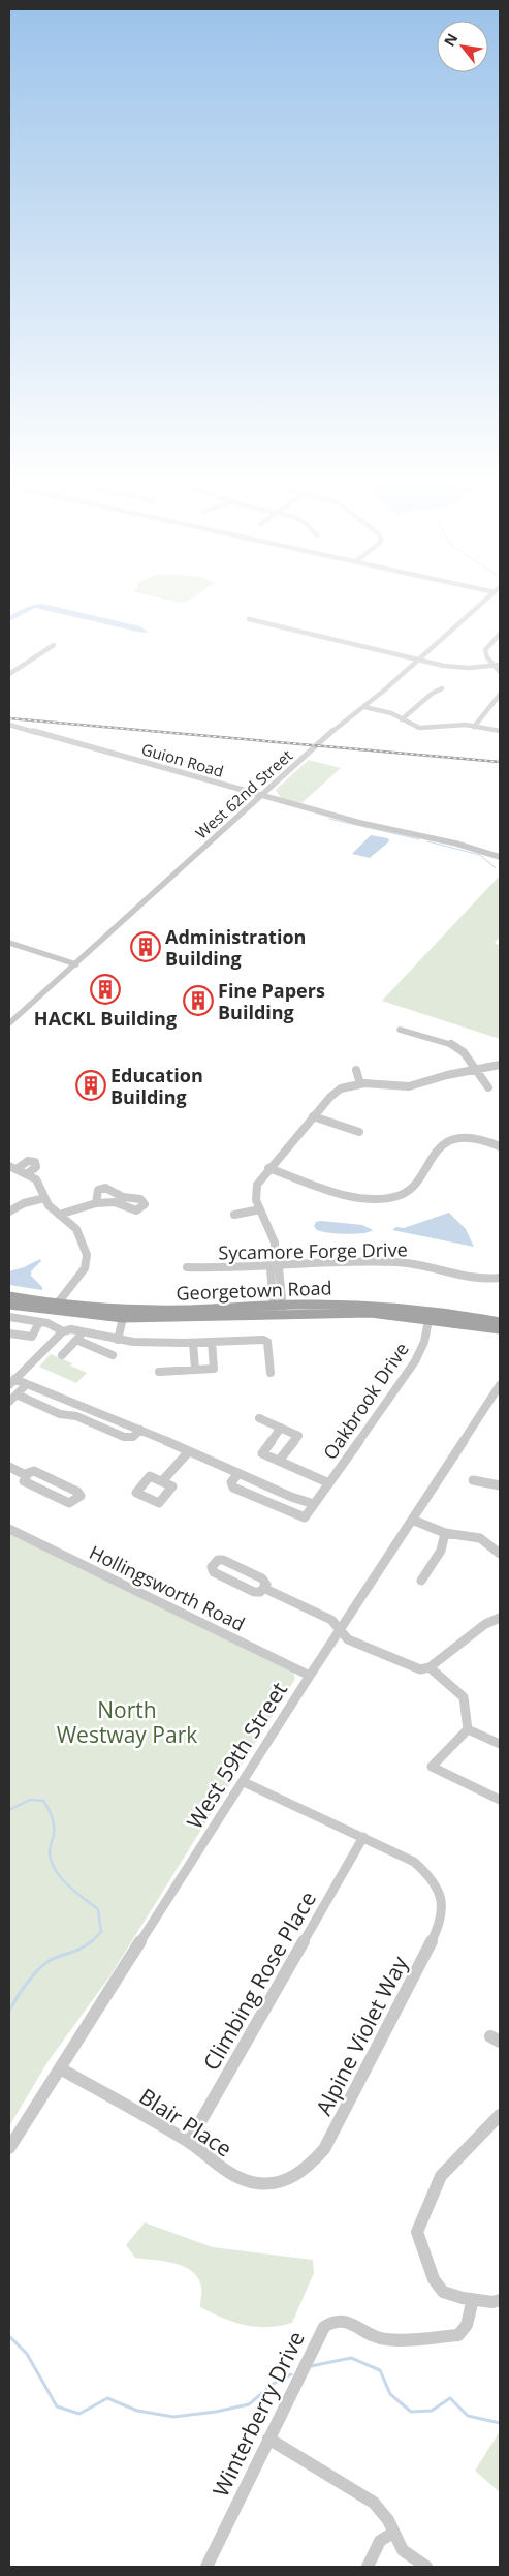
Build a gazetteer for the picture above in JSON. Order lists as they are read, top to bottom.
{
  "streets": {
    "main road": ["Georgetown Road"],
    "street": [
      "Guion Road",
      "West 62nd Street",
      "Sycamore Forge Drive",
      "Oakbrook Drive",
      "Hollingsworth Road",
      "West 59th Street",
      "Climbing Rose Place",
      "Alpine Violet Way",
      "Blair Place",
      "Winterberry Drive"
    ]
  },
  "crossings": [
    ["Guion Road", "West 62nd Street"],
    ["Georgetown Road", "Oakbrook Drive"],
    ["Hollingsworth Road", "West 59th Street"],
    ["West 59th Street", "Blair Place"],
    ["Climbing Rose Place", "Alpine Violet Way"],
    ["Climbing Rose Place", "Blair Place"],
    ["Alpine Violet Way", "Blair Place"]
  ],
  "parks": ["North Westway Park"],
  "places": {
    "building": [
      "Administration Building",
      "HACKL Building",
      "Fine Papers Building",
      "Education Building"
    ]
  },
  "north": "top left"
}
